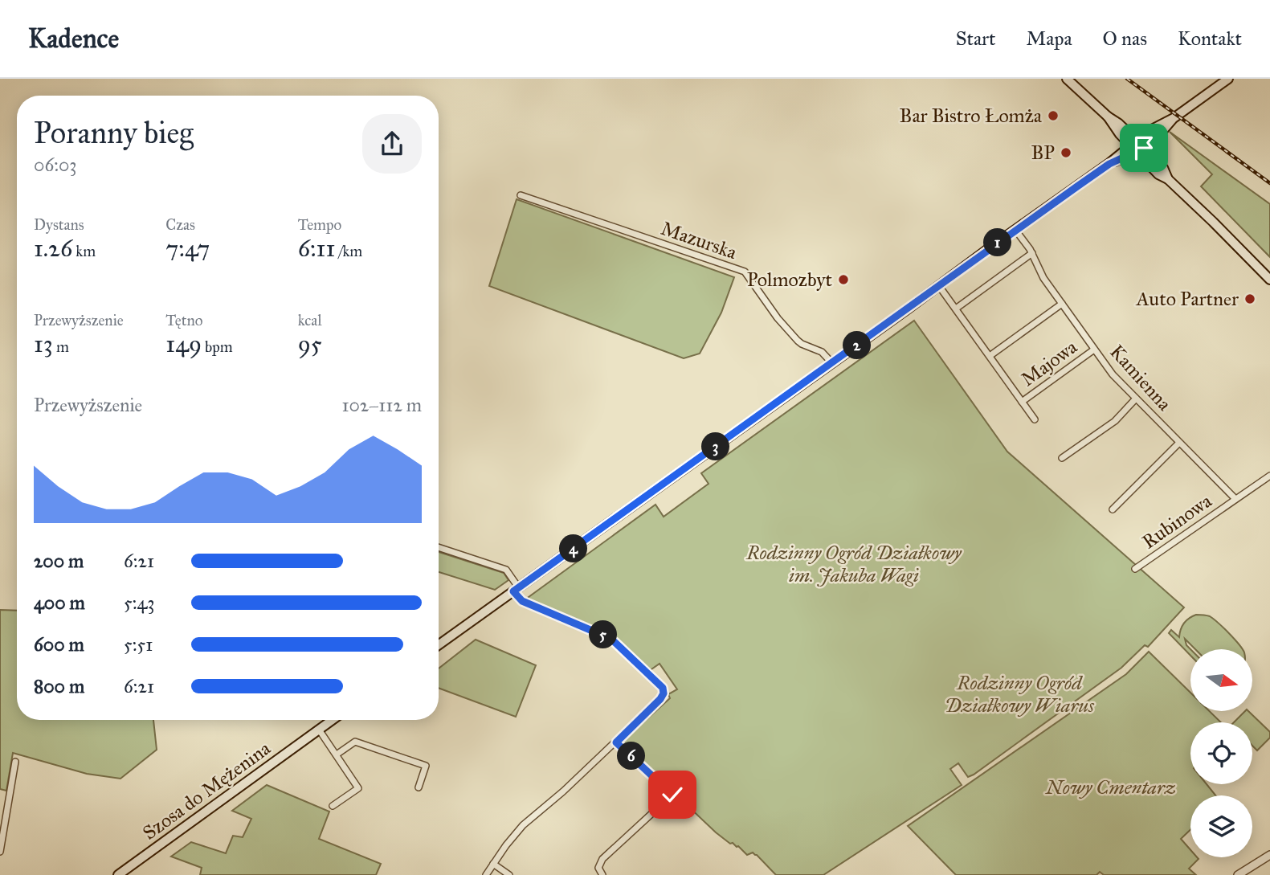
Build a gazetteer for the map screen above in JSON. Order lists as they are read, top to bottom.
{
  "streets": {
    "main road": ["Szosa do Mężenina"],
    "street": [
      "Mazurska",
      "Majowa",
      "Kamienna",
      "Rubinowa"
    ]
  },
  "crossings": [
    ["Majowa", "Kamienna"],
    ["Kamienna", "Rubinowa"]
  ],
  "parks": ["Rodzinny Ogród Działkowy im. Jakuba Wagi", "Rodzinny Ogród Działkowy Wiarus", "Nowy Cmentarz"],
  "places": [
    "Bar Bistro Łomża",
    "BP",
    "Polmozbyt",
    "Auto Partner"
  ],
  "north": "right",
  "page": {
    "header": "Kadence",
    "nav": [
      "Start",
      "Mapa",
      "O nas",
      "Kontakt"
    ],
    "heading": ["Poranny bieg", "06:03"],
    "stats": [
      ["Dystans", "1.26 km"],
      ["Czas", "7:47"],
      ["Tempo", "6:11 /km"],
      ["Przewyższenie", "13 m"],
      ["Tętno", "149 bpm"],
      ["kcal", "95"]
    ],
    "pins": [
      "1",
      "2",
      "3",
      "4",
      "5",
      "6"
    ],
    "chart": ["Przewyższenie", "102–112 m"],
    "list": [
      {
        "name": "200 m",
        "note": "6:21"
      },
      {
        "name": "400 m",
        "note": "5:43"
      },
      {
        "name": "600 m",
        "note": "5:51"
      },
      {
        "name": "800 m",
        "note": "6:21"
      }
    ]
  }
}
